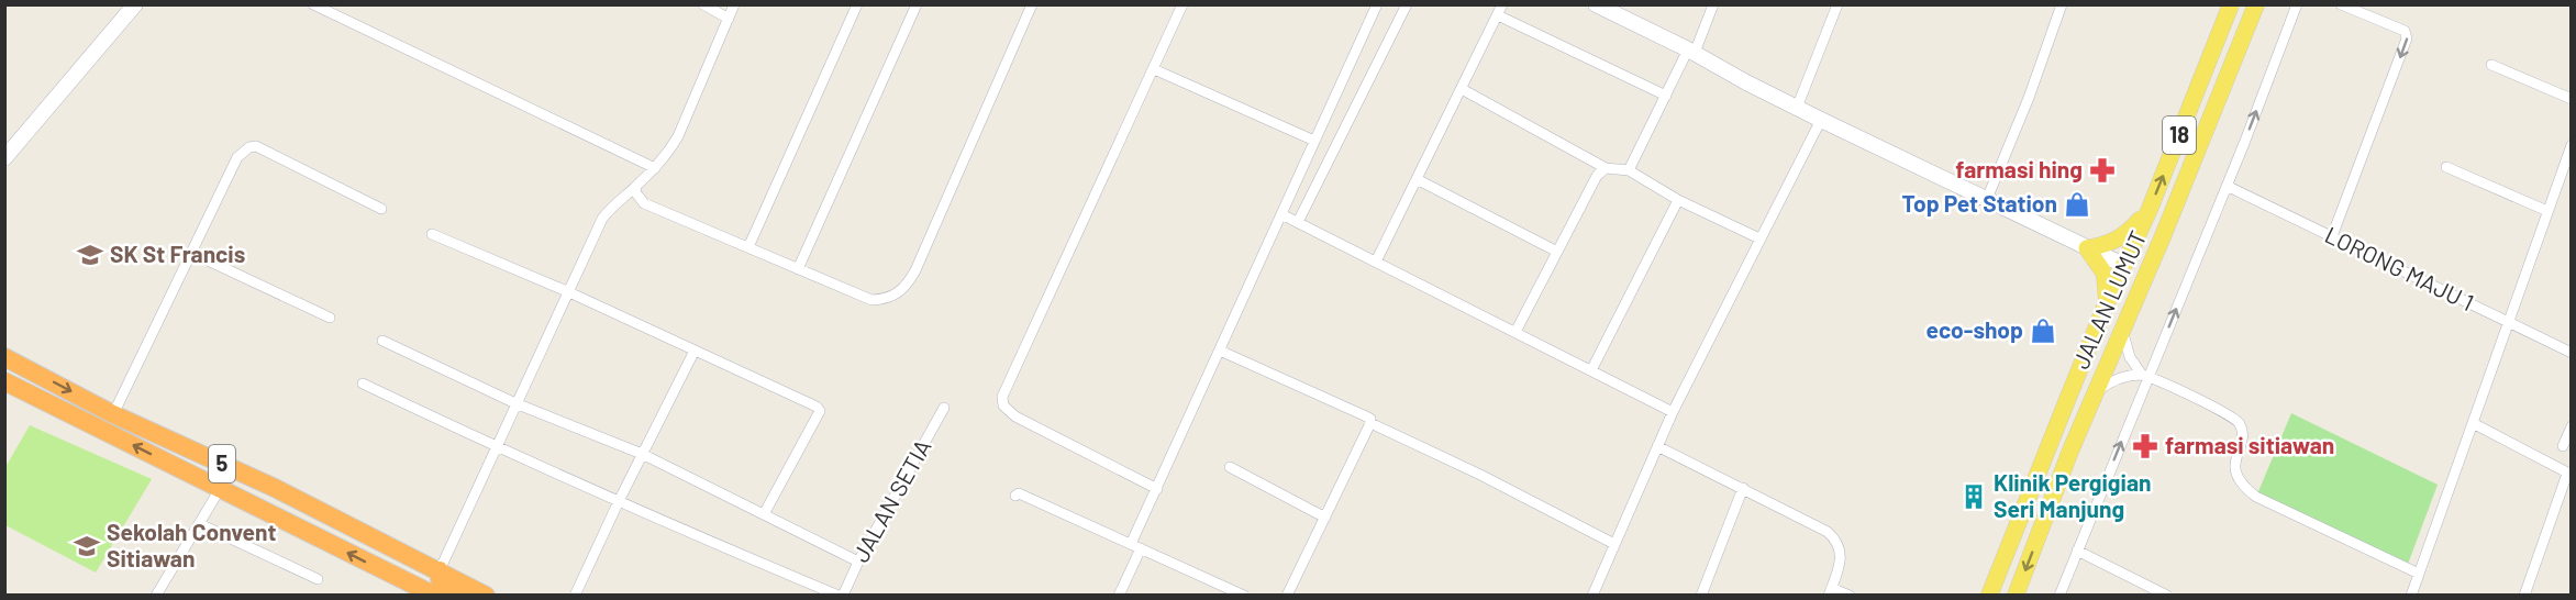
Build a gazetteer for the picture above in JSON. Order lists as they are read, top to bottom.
{
  "streets": {
    "highway": ["5"],
    "main road": ["18", "JALAN LUMUT"],
    "street": ["LORONG MAJU 1", "JALAN SETIA"]
  },
  "places": {
    "pharmacy": ["farmasi hing", "farmasi sitiawan"],
    "shop": ["Top Pet Station", "eco-shop"],
    "school or university": ["SK St Francis", "Sekolah Convent Sitiawan"],
    "building": ["Klinik Pergigian Seri Manjung"]
  }
}
